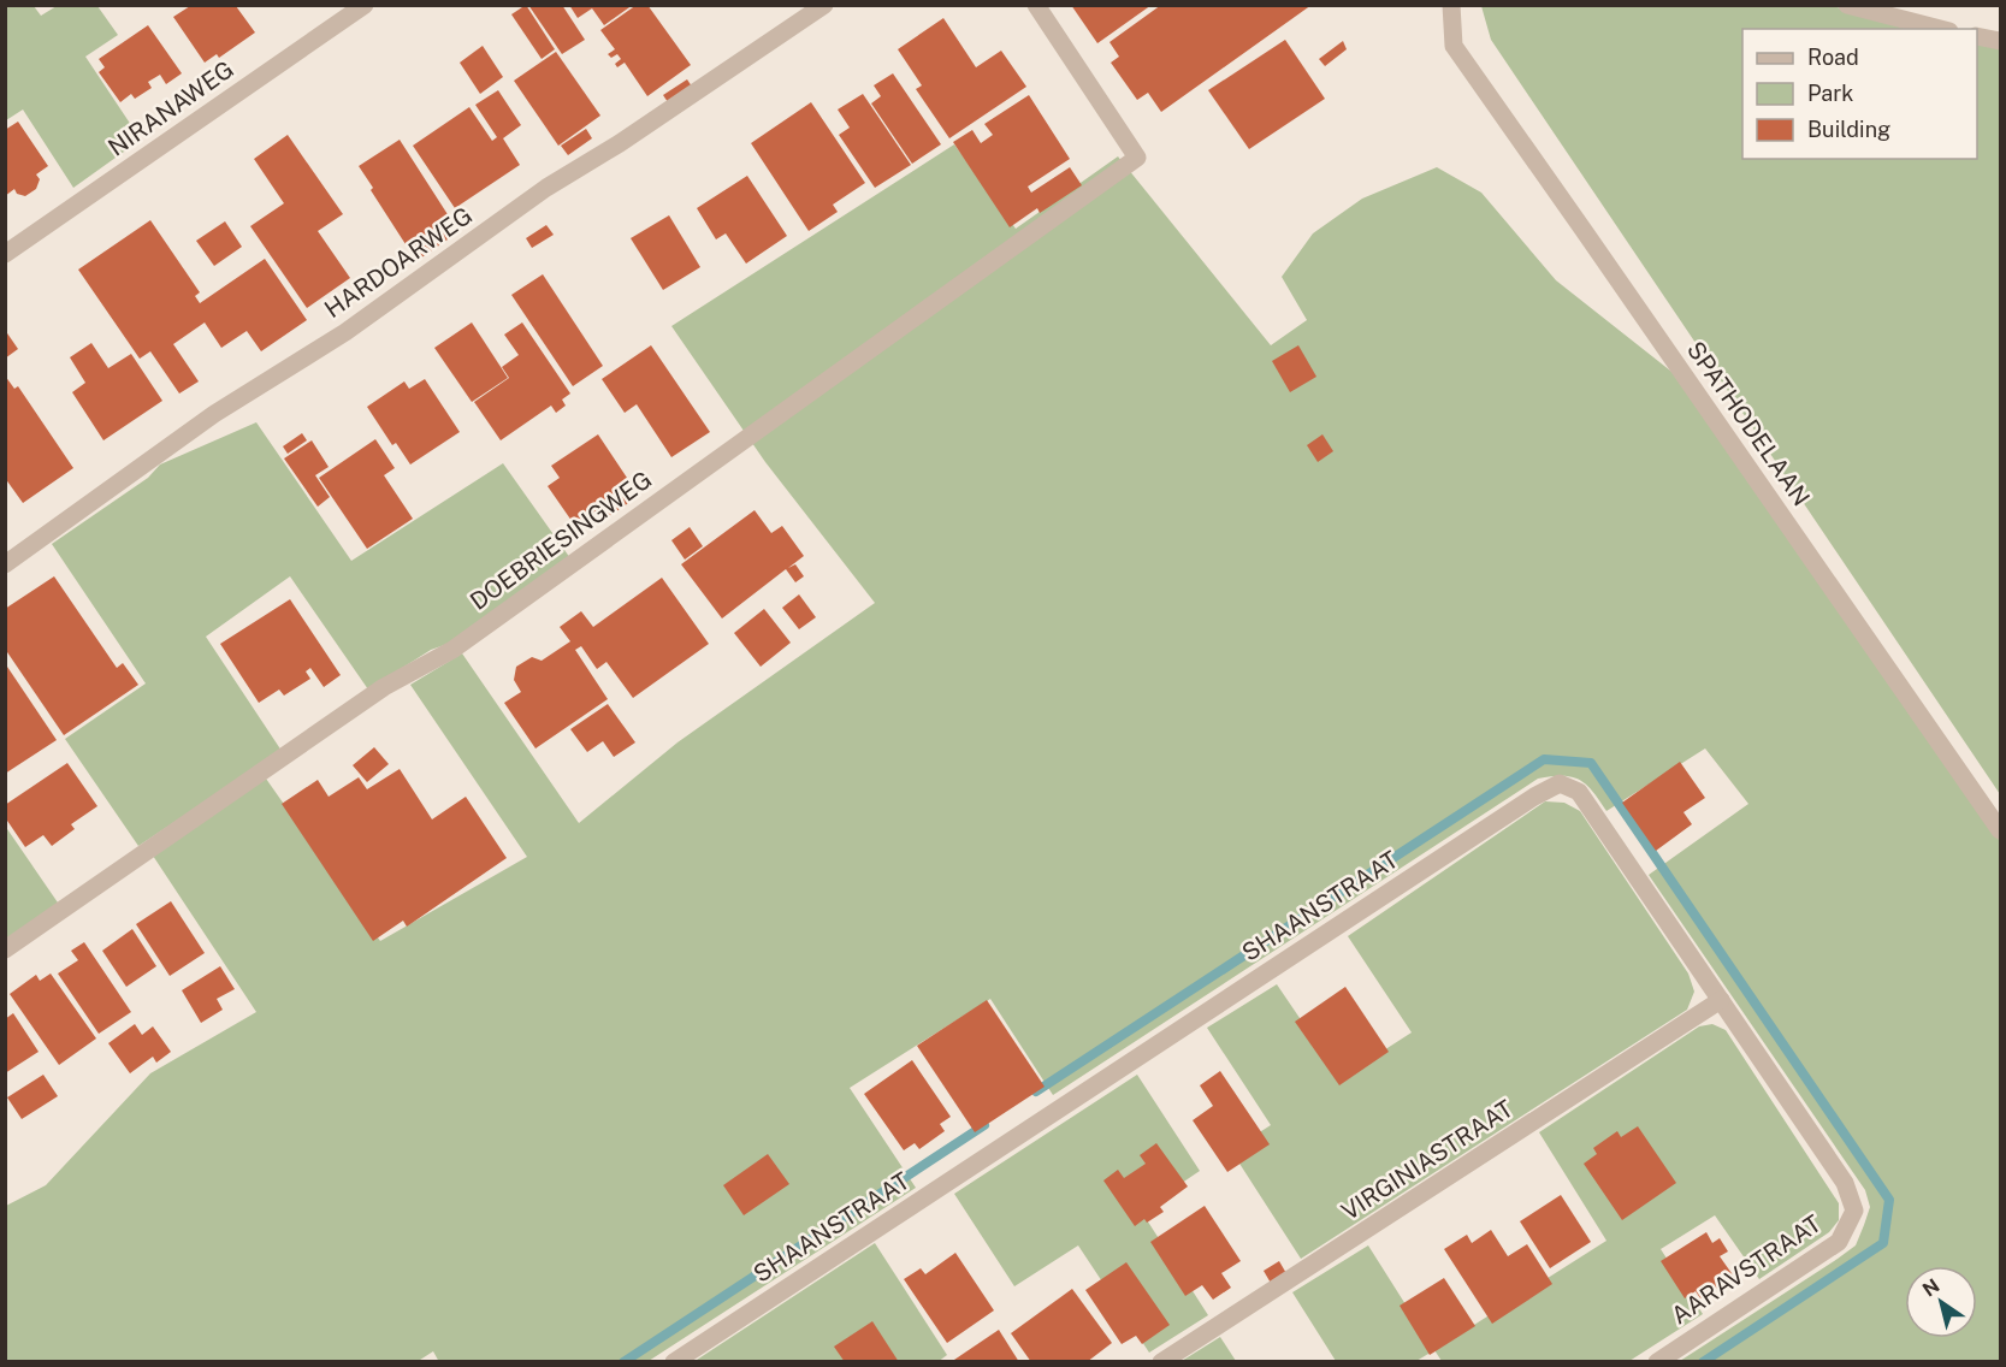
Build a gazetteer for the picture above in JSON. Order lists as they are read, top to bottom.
{
  "streets": {
    "street": [
      "NIRANAWEG",
      "HARDOARWEG",
      "SPATHODELAAN",
      "DOEBRIESINGWEG",
      "SHAANSTRAAT",
      "VIRGINIASTRAAT",
      "AARAVSTRAAT"
    ]
  },
  "crossings": [
    ["SHAANSTRAAT", "VIRGINIASTRAAT"],
    ["SHAANSTRAAT", "AARAVSTRAAT"]
  ],
  "legend": ["Road", "Park", "Building"],
  "north": "top left"
}
